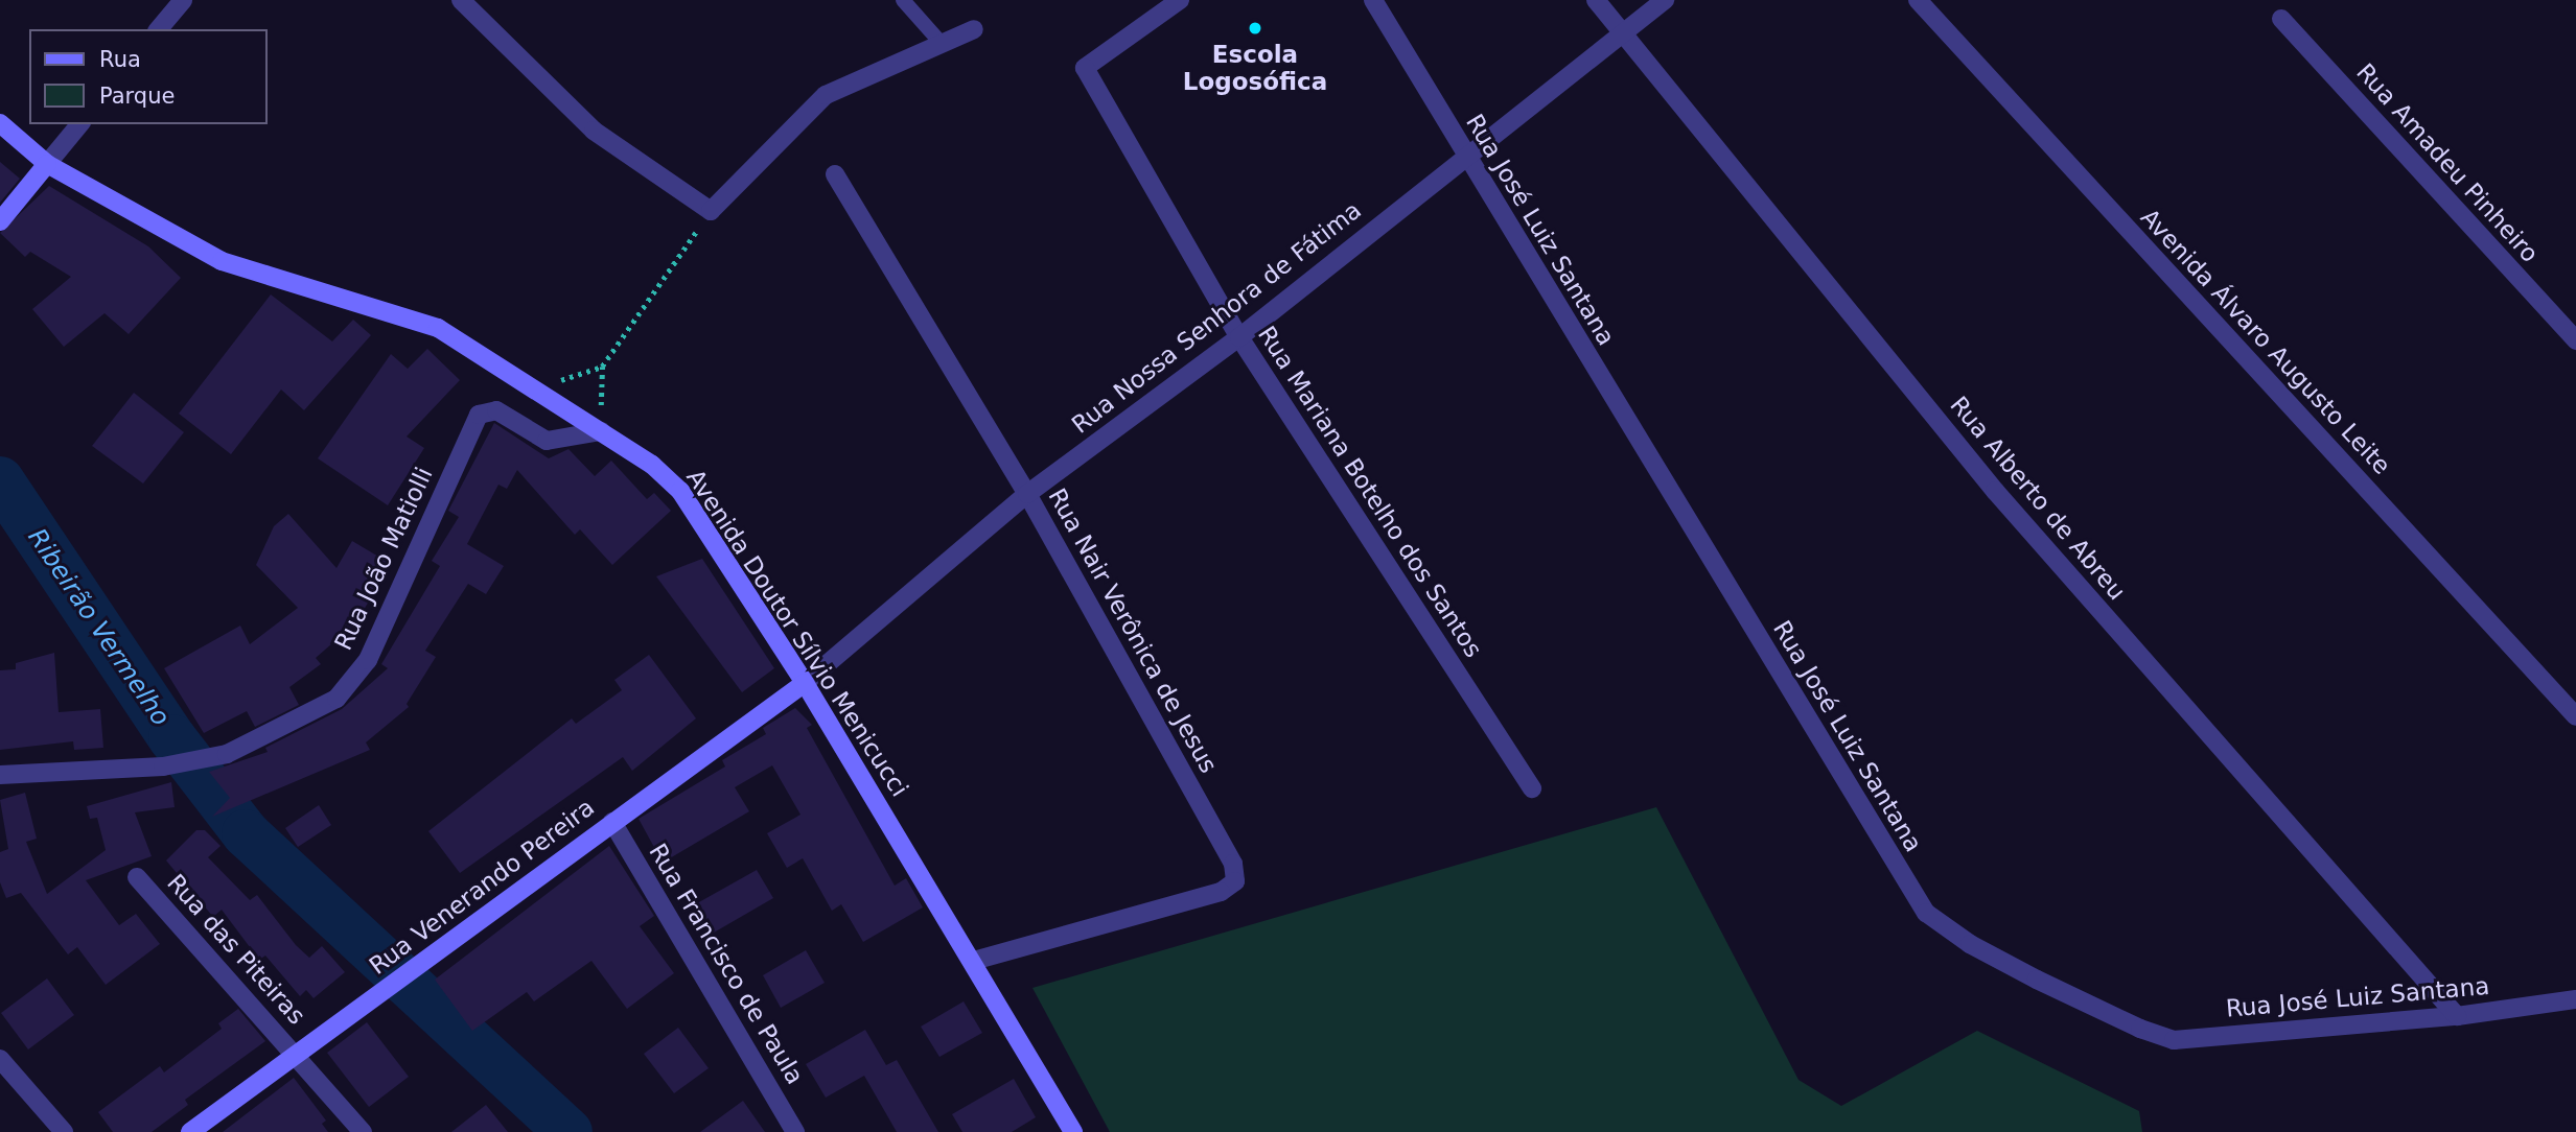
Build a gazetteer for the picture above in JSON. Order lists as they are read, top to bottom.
{
  "streets": {
    "main road": ["Avenida Doutor Sílvio Menicucci", "Rua Venerando Pereira"],
    "street": [
      "Rua Amadeu Pinheiro",
      "Rua José Luiz Santana",
      "Rua Nossa Senhora de Fátima",
      "Avenida Álvaro Augusto Leite",
      "Rua Mariana Botelho dos Santos",
      "Rua Alberto de Abreu",
      "Rua João Matiolli",
      "Rua Nair Verônica de Jesus",
      "Rua das Piteiras",
      "Rua Francisco de Paula"
    ]
  },
  "crossings": [
    ["Rua José Luiz Santana", "Rua Nossa Senhora de Fátima"],
    ["Rua José Luiz Santana", "Rua Alberto de Abreu"],
    ["Rua Nossa Senhora de Fátima", "Rua Mariana Botelho dos Santos"],
    ["Rua Nossa Senhora de Fátima", "Rua Alberto de Abreu"],
    ["Rua Nossa Senhora de Fátima", "Rua Nair Verônica de Jesus"],
    ["Rua Nossa Senhora de Fátima", "Avenida Doutor Sílvio Menicucci"],
    ["Rua Nossa Senhora de Fátima", "Rua Venerando Pereira"],
    ["Rua João Matiolli", "Avenida Doutor Sílvio Menicucci"],
    ["Rua Nair Verônica de Jesus", "Avenida Doutor Sílvio Menicucci"],
    ["Avenida Doutor Sílvio Menicucci", "Rua Venerando Pereira"],
    ["Rua Venerando Pereira", "Rua das Piteiras"],
    ["Rua Venerando Pereira", "Rua Francisco de Paula"]
  ],
  "water": ["Ribeirão Vermelho"],
  "places": ["Escola Logosófica"],
  "legend": ["Rua", "Parque"]
}
